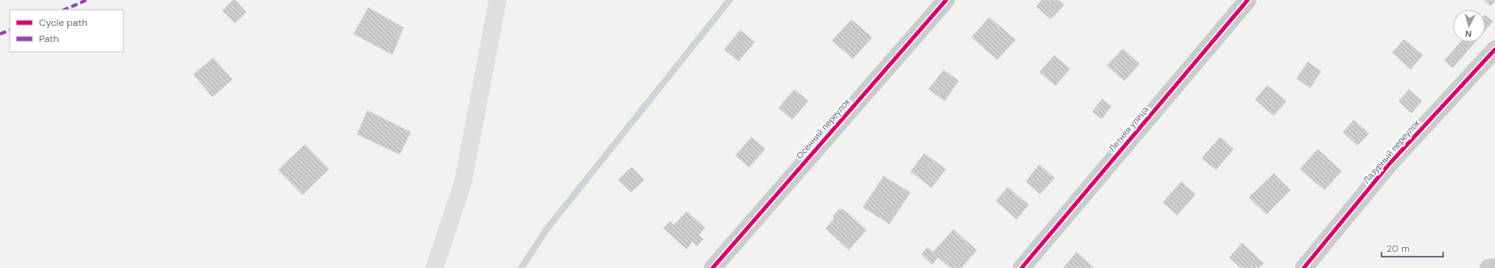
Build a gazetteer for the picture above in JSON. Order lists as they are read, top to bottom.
{
  "streets": {
    "street": ["Осенний переулок", "Летняя улица", "Лазурный переулок"]
  },
  "legend": ["Cycle path", "Path"],
  "scale_bar": "20 m",
  "north": "bottom"
}
